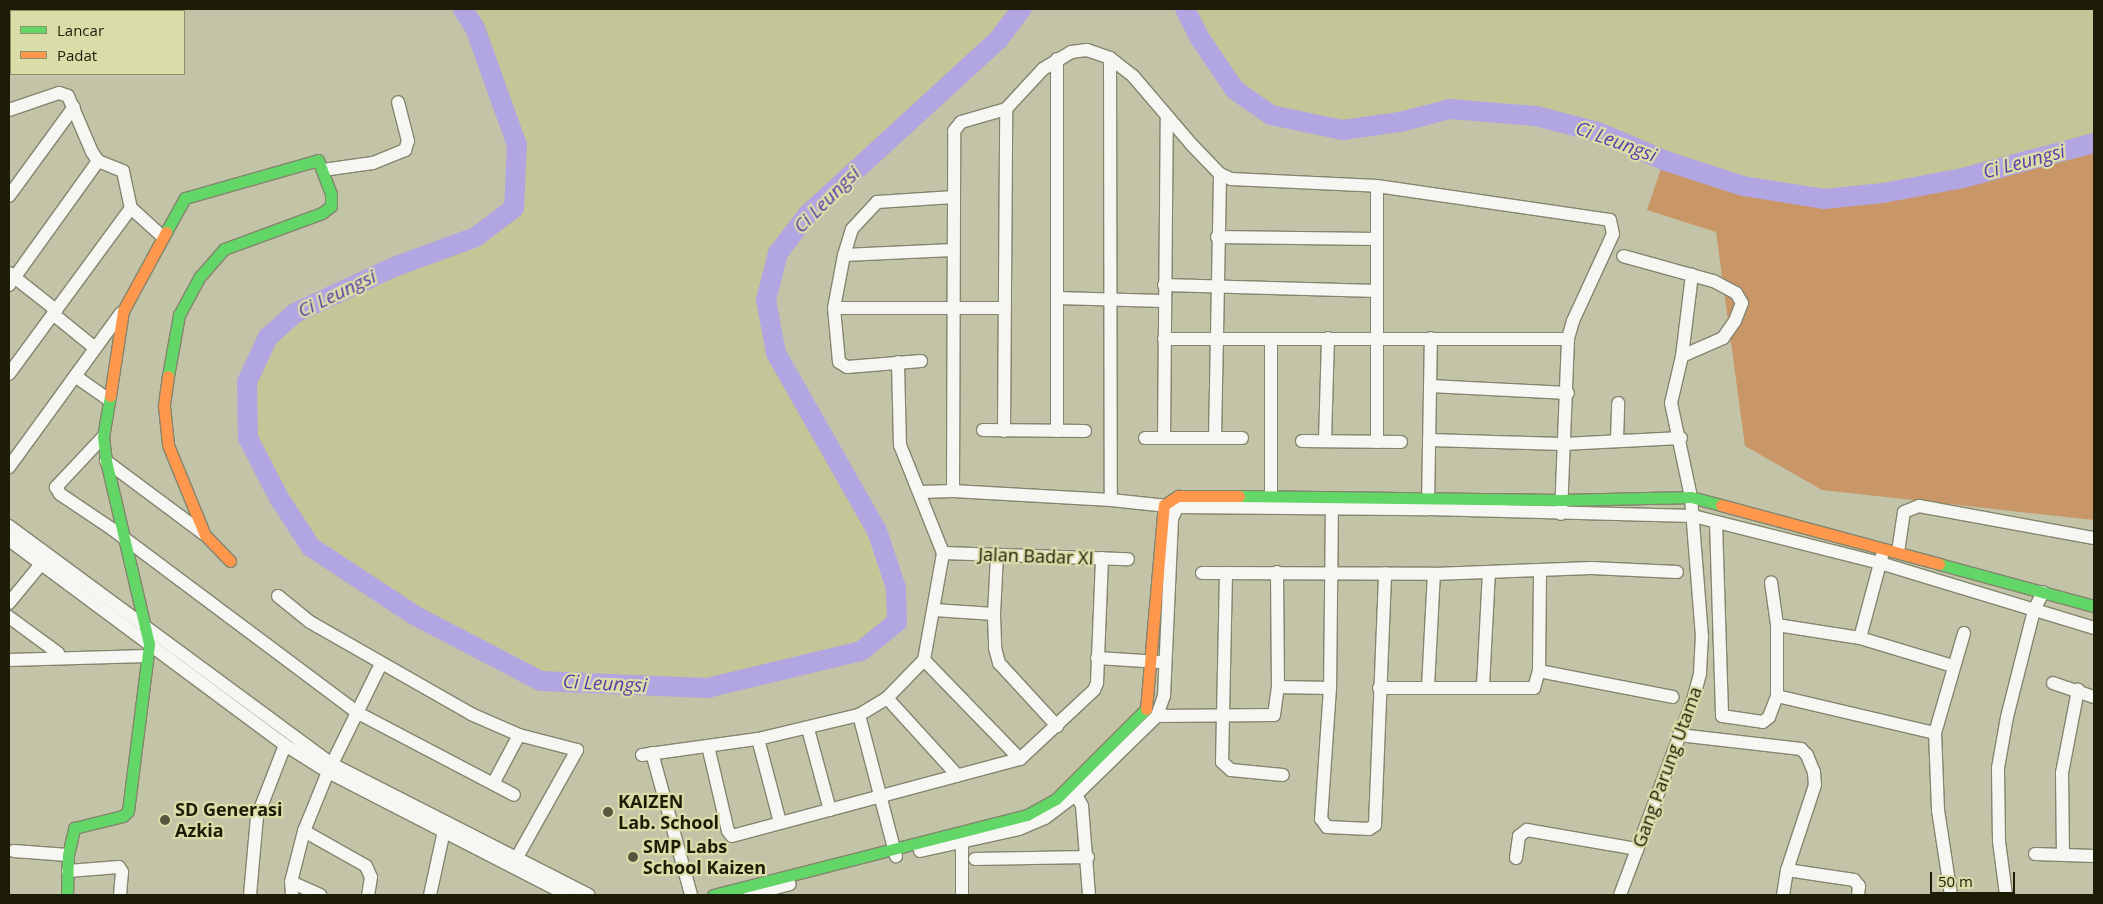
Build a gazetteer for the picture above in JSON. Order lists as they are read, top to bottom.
{
  "streets": {
    "street": ["Jalan Badar XI", "Gang Parung Utama"]
  },
  "water": ["Ci Leungsi"],
  "places": ["KAIZEN Lab. School", "SD Generasi Azkia", "SMP Labs School Kaizen"],
  "legend": ["Lancar", "Padat"],
  "scale_bar": "50 m"
}
